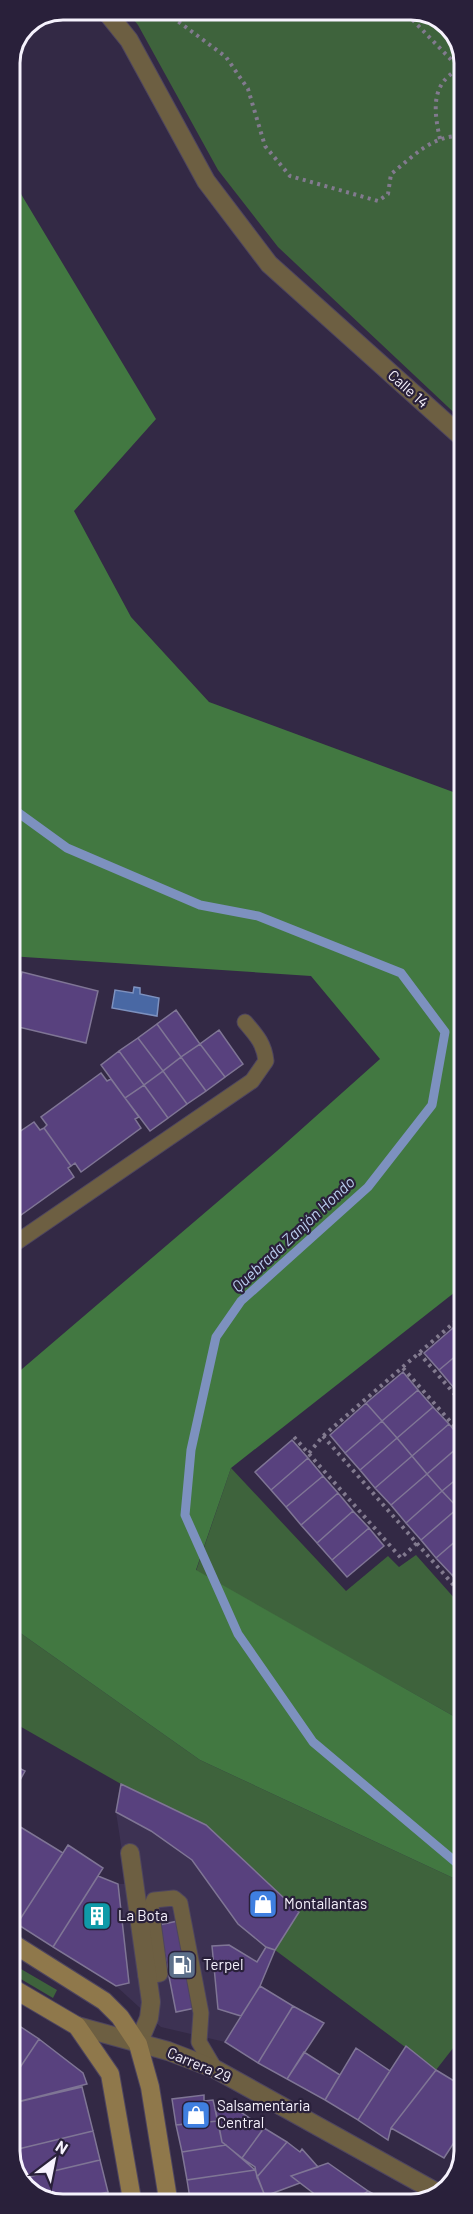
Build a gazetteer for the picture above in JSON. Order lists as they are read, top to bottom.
{
  "streets": {
    "street": ["Calle 14", "Carrera 29"]
  },
  "water": ["Quebrada Zanjón Hondo"],
  "places": {
    "shop": ["Montallantas", "Salsamentaria Central"],
    "building": ["La Bota"],
    "fuel station": ["Terpel"]
  },
  "north": "top right"
}
